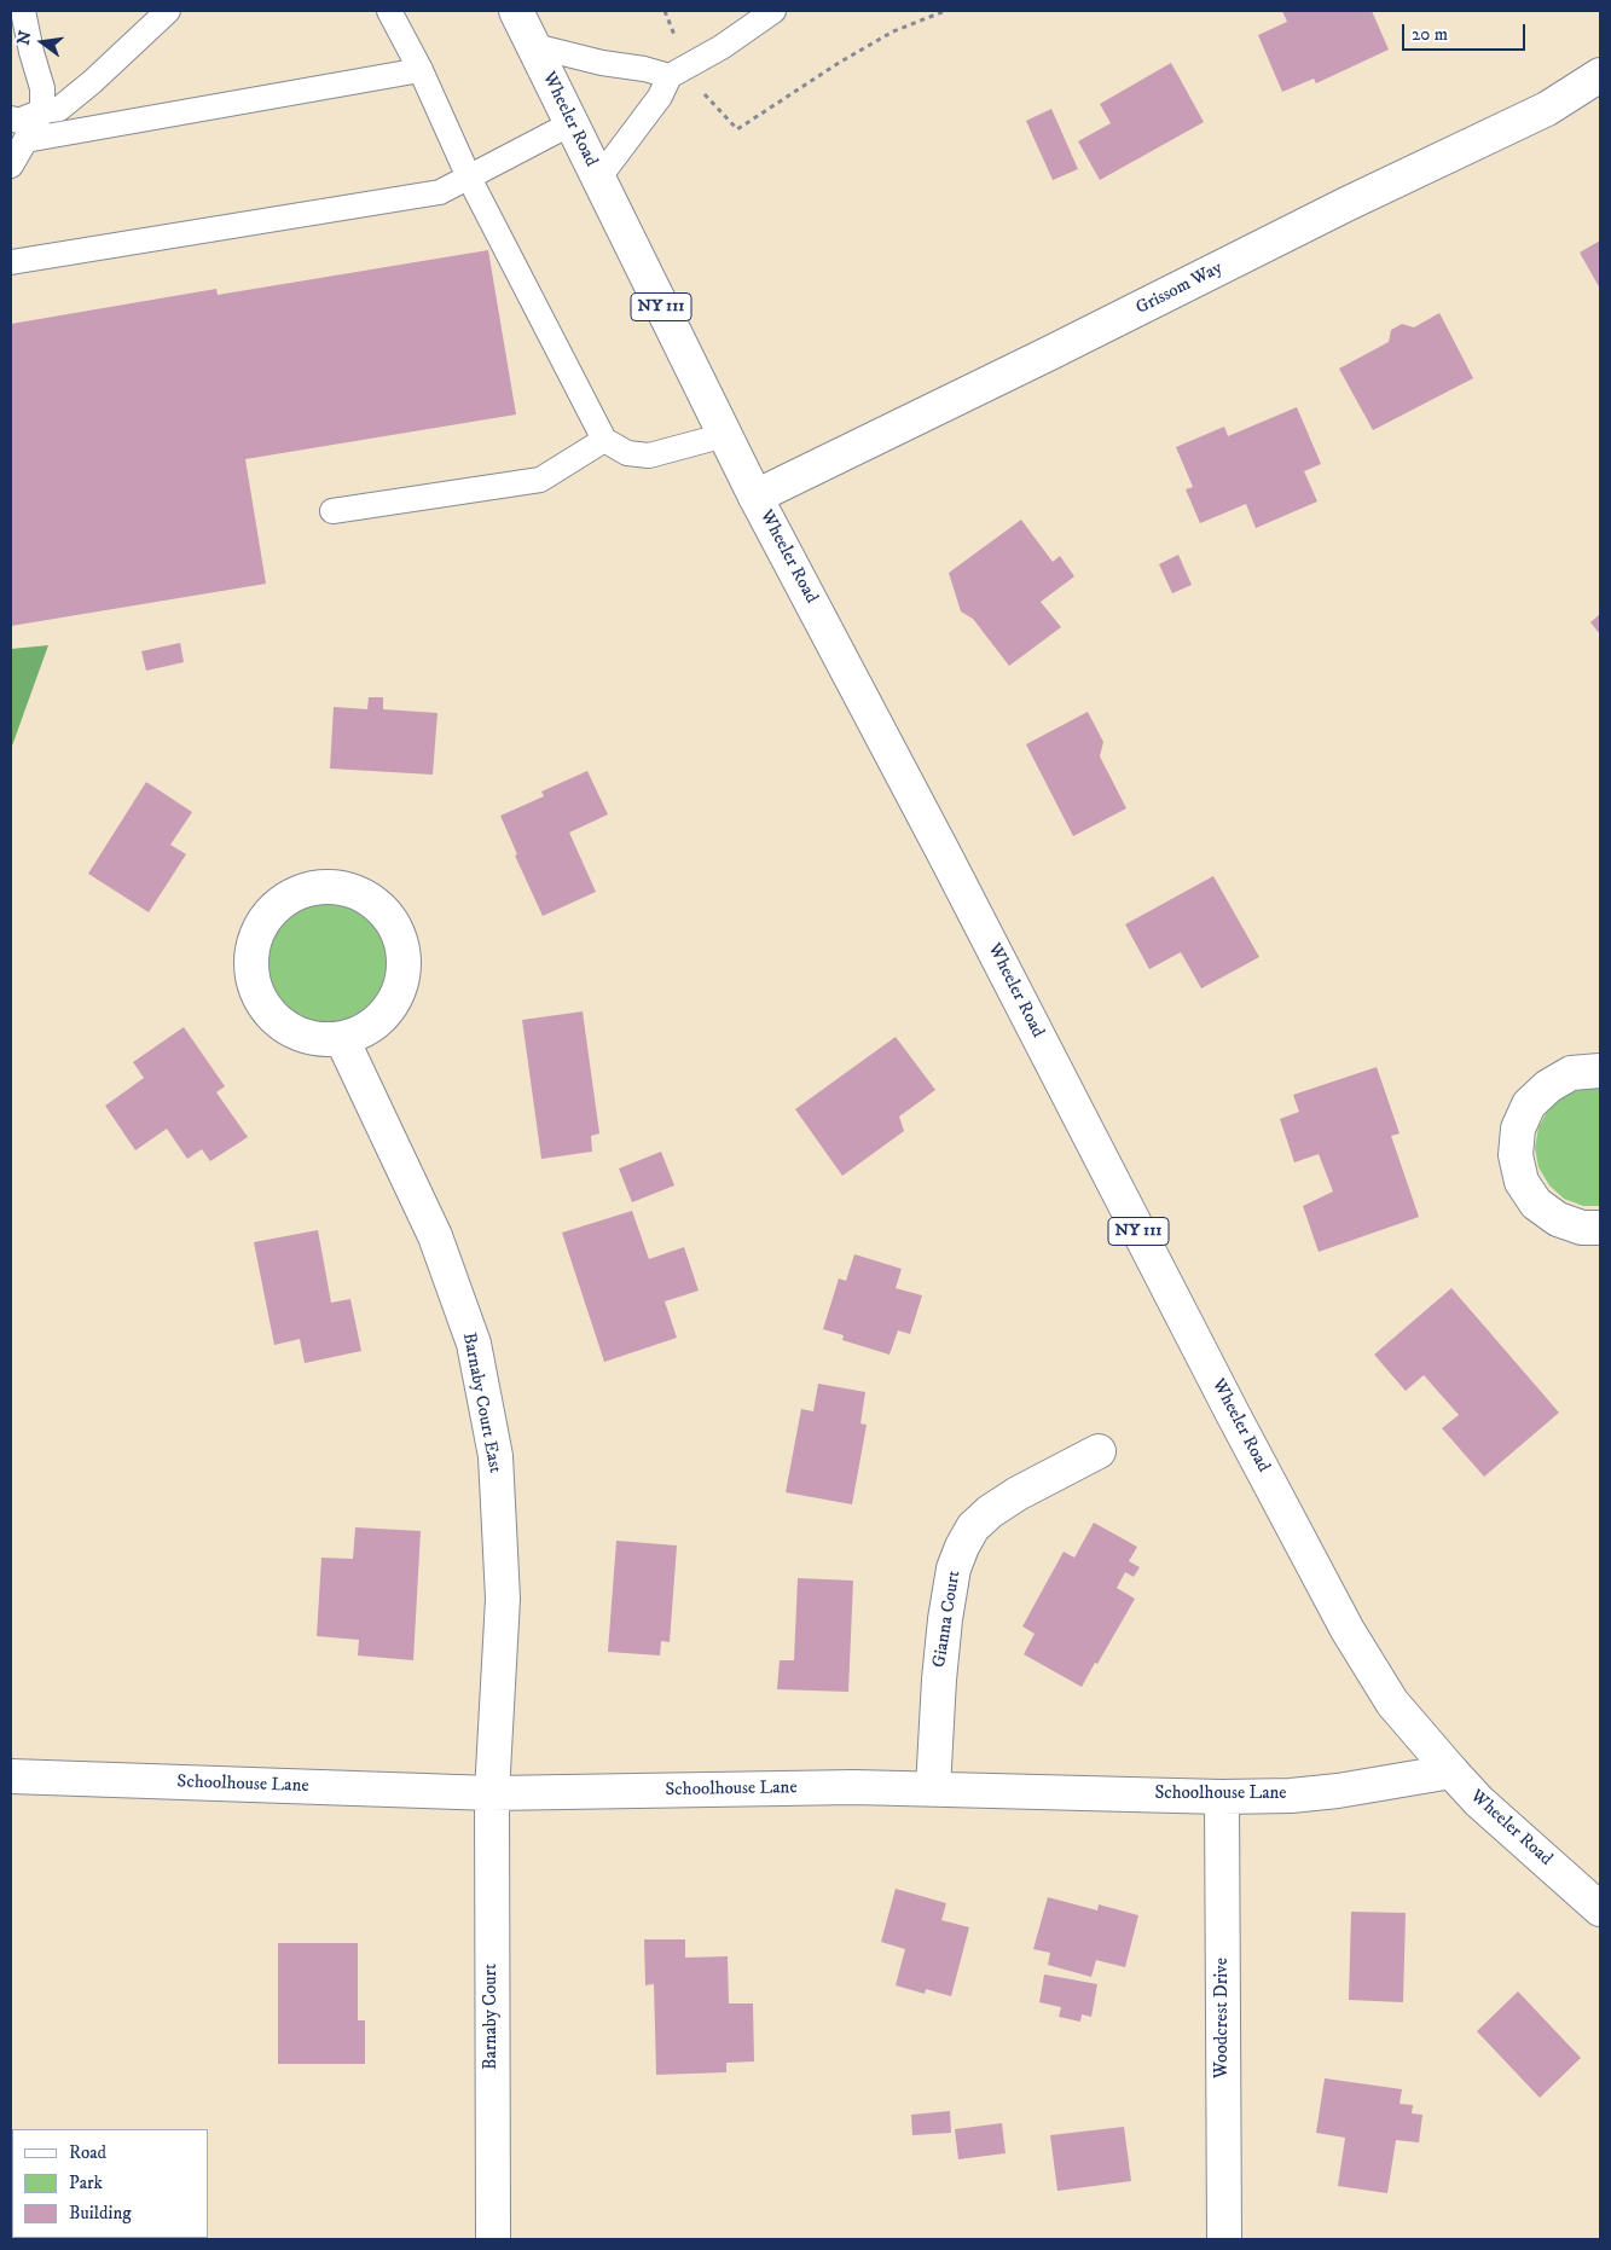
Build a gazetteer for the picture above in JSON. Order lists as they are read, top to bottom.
{
  "streets": {
    "street": [
      "Wheeler Road",
      "Grissom Way",
      "NY 111",
      "Barnaby Court East",
      "Gianna Court",
      "Schoolhouse Lane",
      "Barnaby Court",
      "Woodcrest Drive"
    ]
  },
  "crossings": [
    ["Wheeler Road", "Grissom Way"],
    ["Wheeler Road", "Schoolhouse Lane"],
    ["Barnaby Court East", "Schoolhouse Lane"],
    ["Barnaby Court East", "Barnaby Court"],
    ["Gianna Court", "Schoolhouse Lane"],
    ["Schoolhouse Lane", "Barnaby Court"],
    ["Schoolhouse Lane", "Woodcrest Drive"]
  ],
  "legend": ["Road", "Park", "Building"],
  "scale_bar": "20 m",
  "north": "left"
}
